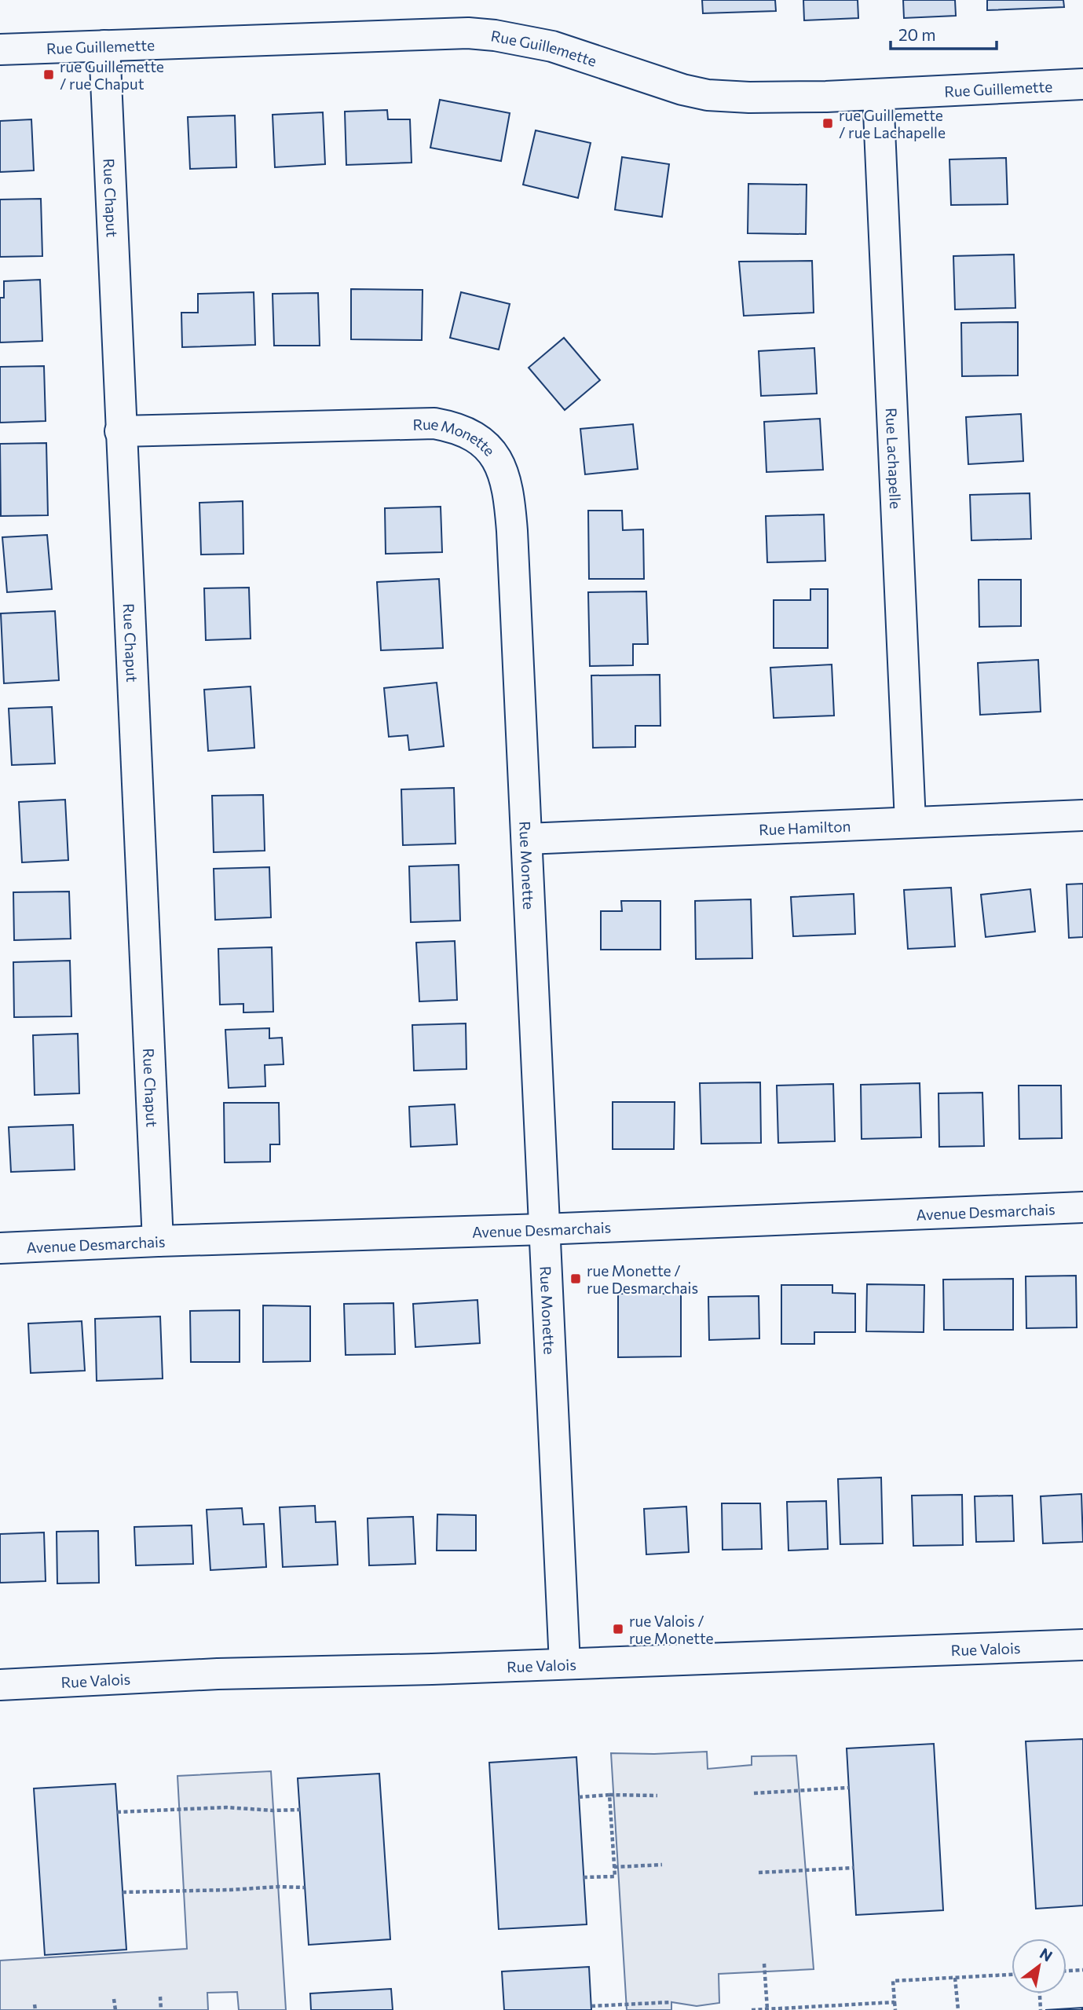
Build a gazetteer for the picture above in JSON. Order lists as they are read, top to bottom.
{
  "streets": {
    "street": [
      "Rue Guillemette",
      "Rue Chaput",
      "Rue Monette",
      "Rue Lachapelle",
      "Rue Hamilton",
      "Avenue Desmarchais",
      "Rue Valois"
    ]
  },
  "crossings": [
    ["Rue Guillemette", "Rue Chaput"],
    ["Rue Guillemette", "Rue Lachapelle"],
    ["Rue Chaput", "Rue Monette"],
    ["Rue Chaput", "Avenue Desmarchais"],
    ["Rue Monette", "Rue Hamilton"],
    ["Rue Monette", "Avenue Desmarchais"],
    ["Rue Monette", "Rue Valois"],
    ["Rue Lachapelle", "Rue Hamilton"]
  ],
  "places": {
    "transit": [
      "rue Guillemette / rue Chaput",
      "rue Guillemette / rue Lachapelle",
      "rue Monette / rue Desmarchais",
      "rue Valois / rue Monette"
    ]
  },
  "scale_bar": "20 m",
  "north": "top right"
}
